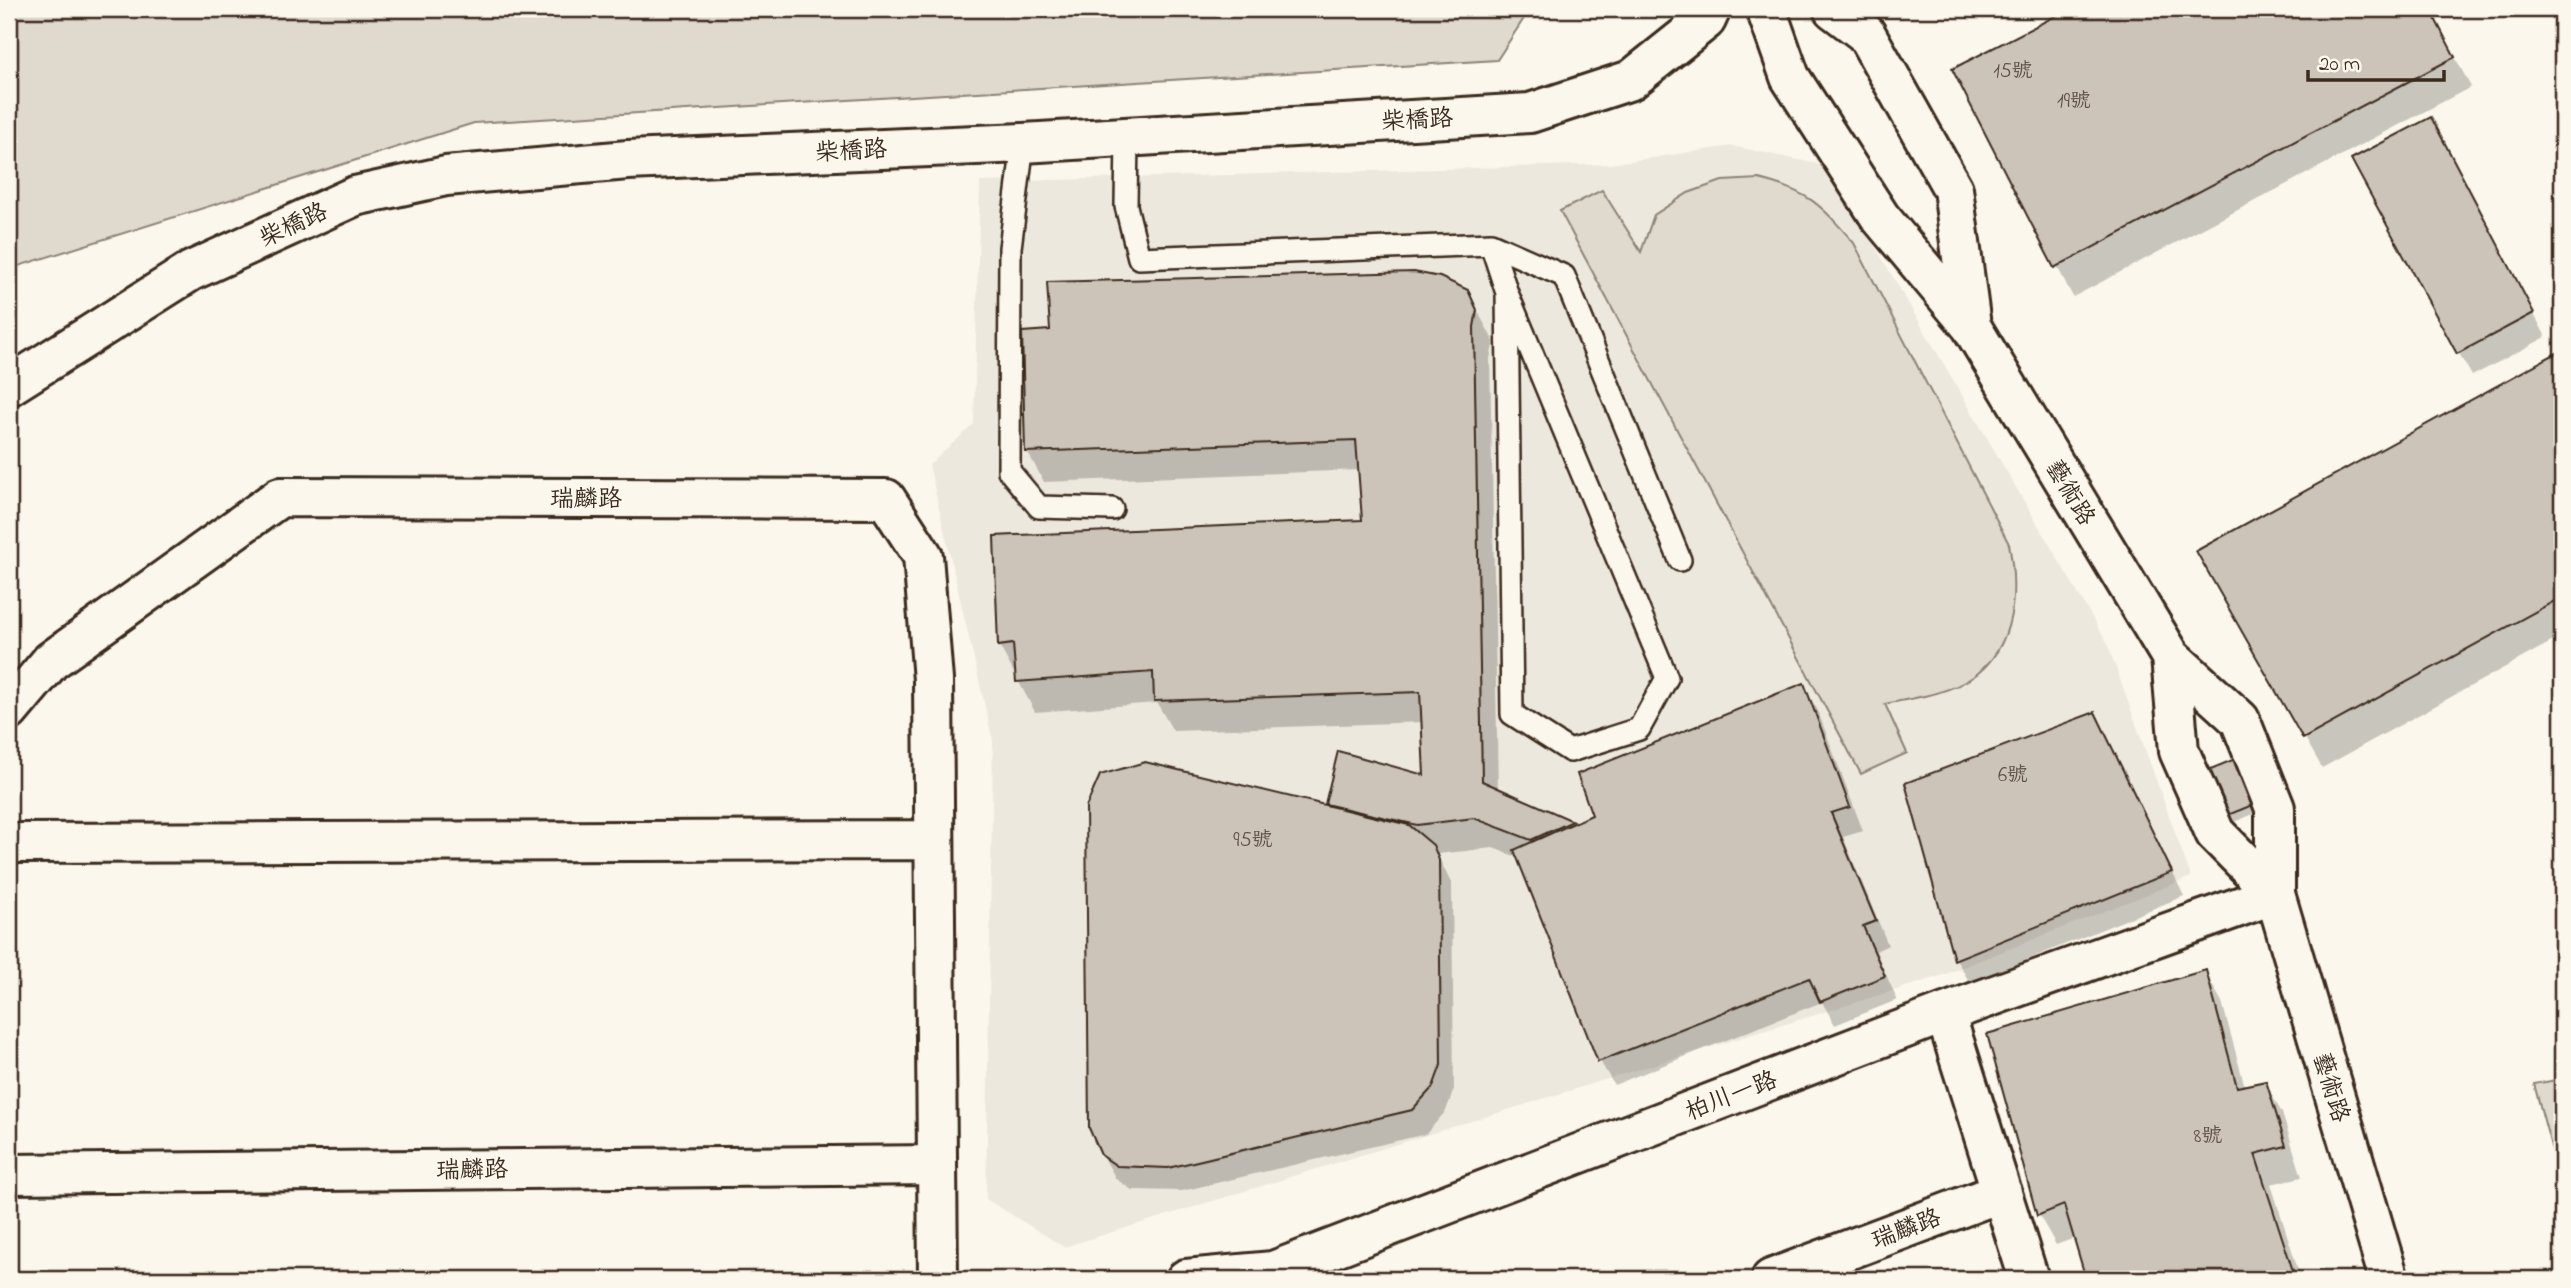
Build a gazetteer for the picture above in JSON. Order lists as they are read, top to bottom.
{
  "streets": {
    "street": [
      "柴橋路",
      "藝術路",
      "瑞麟路",
      "柏川一路"
    ]
  },
  "crossings": [
    ["藝術路", "柏川一路"]
  ],
  "house_numbers": [
    "15號",
    "19號",
    "6號",
    "95號",
    "8號"
  ],
  "scale_bar": "20 m"
}
